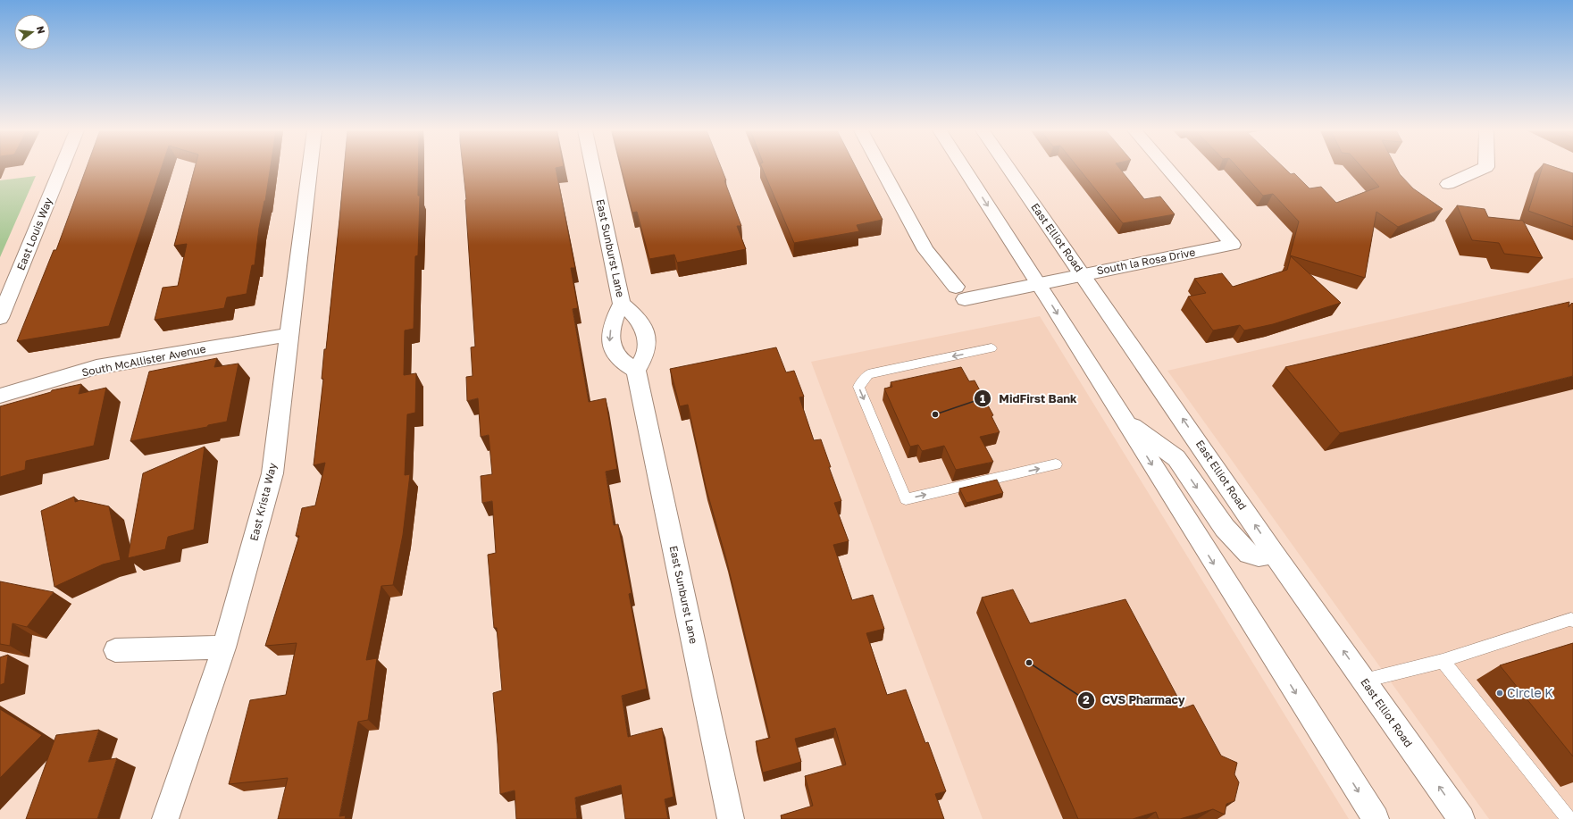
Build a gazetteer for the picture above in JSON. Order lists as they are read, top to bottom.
{
  "streets": {
    "street": [
      "East Louis Way",
      "East Elliot Road",
      "East Sunburst Lane",
      "South la Rosa Drive",
      "South McAllister Avenue",
      "East Krista Way"
    ]
  },
  "crossings": [
    ["East Elliot Road", "South la Rosa Drive"],
    ["South McAllister Avenue", "East Krista Way"]
  ],
  "places": ["MidFirst Bank", "CVS Pharmacy", "Circle K"],
  "north": "right"
}
